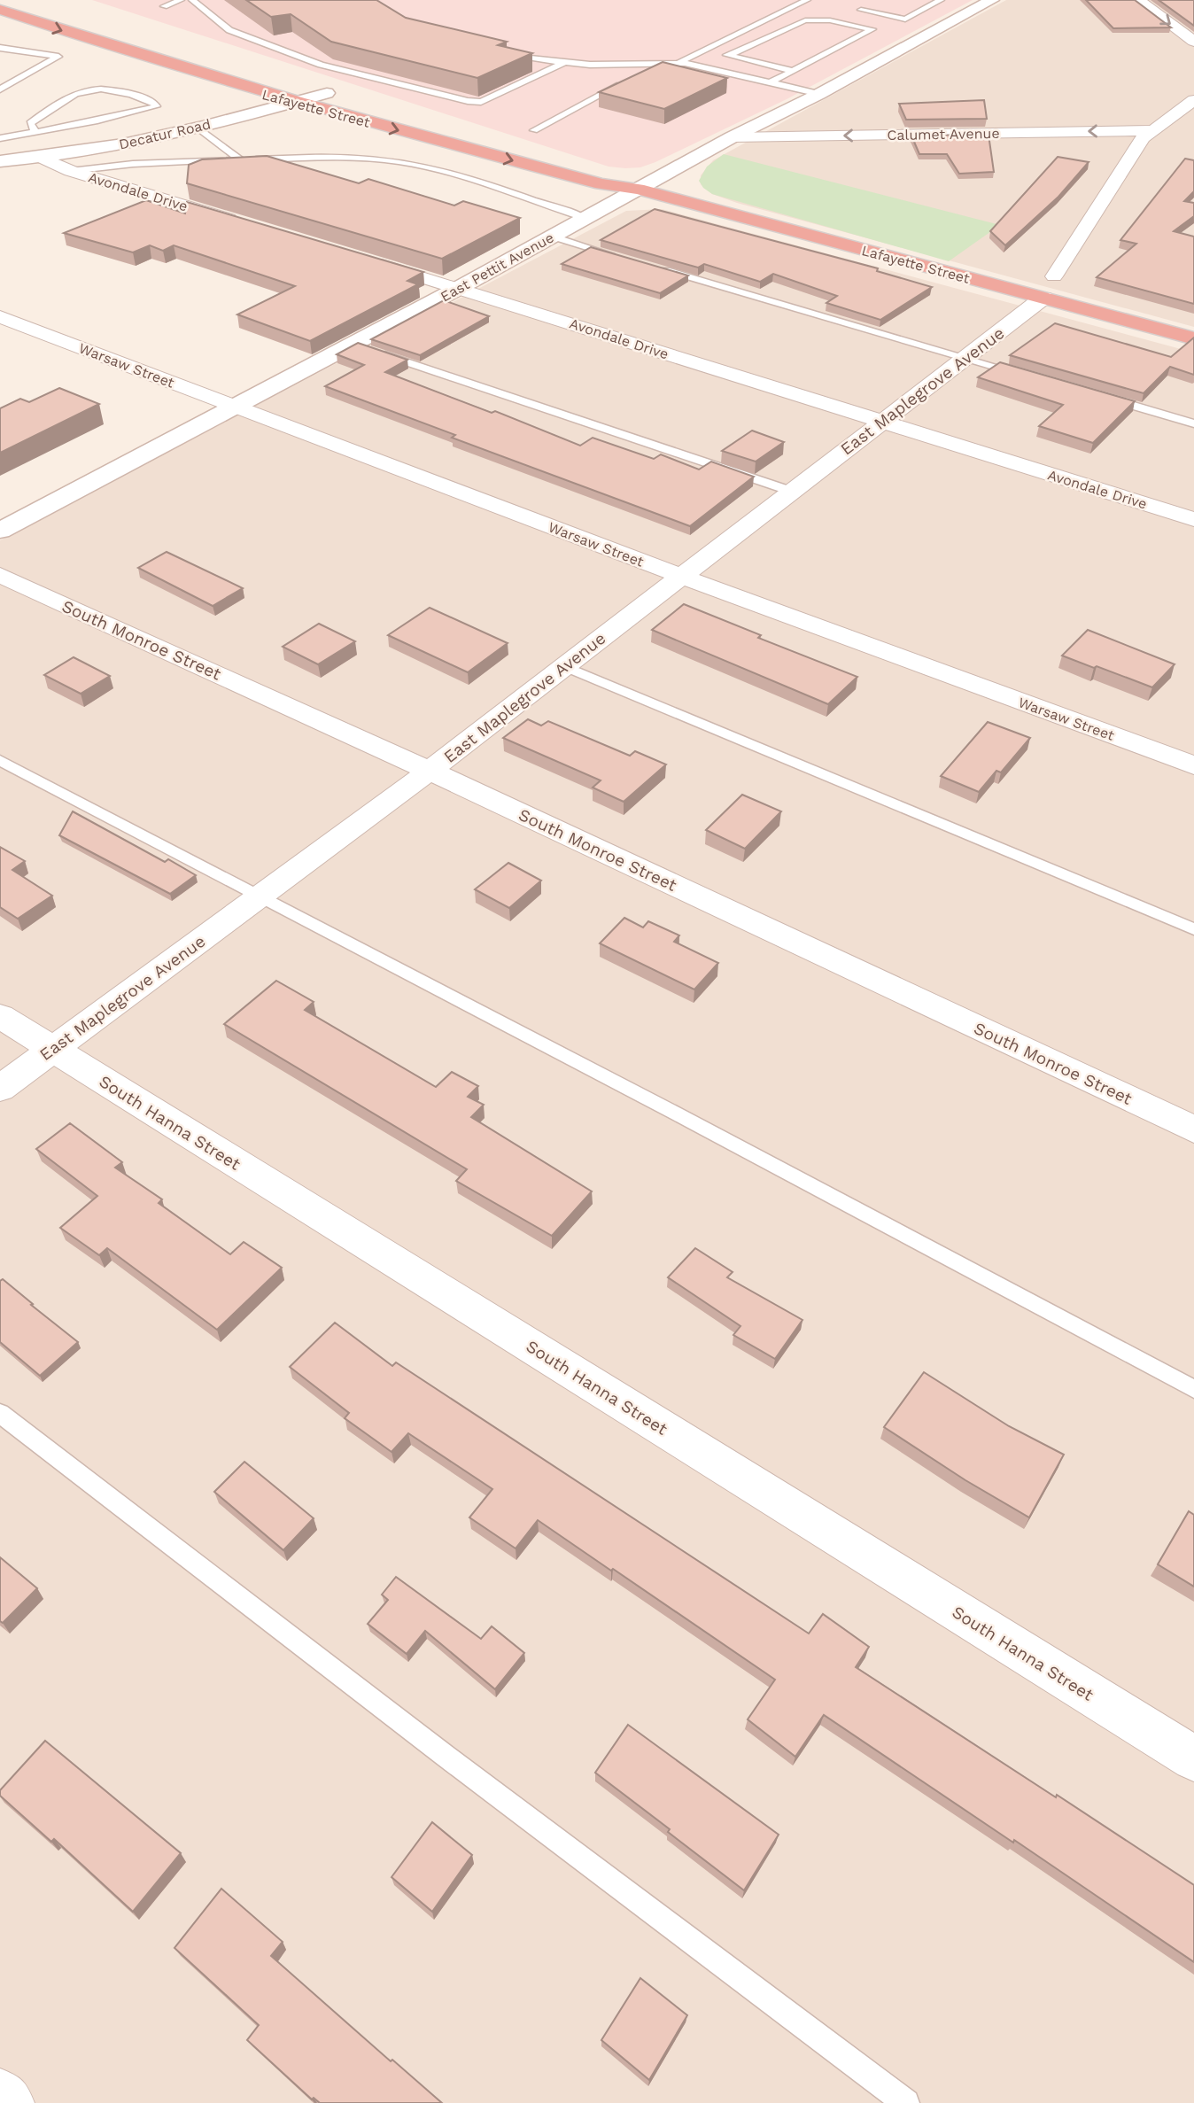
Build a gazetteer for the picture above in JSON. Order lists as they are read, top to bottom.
{
  "streets": {
    "highway": ["Lafayette Street"],
    "street": [
      "Decatur Road",
      "Calumet Avenue",
      "Avondale Drive",
      "East Pettit Avenue",
      "Warsaw Street",
      "East Maplegrove Avenue",
      "South Monroe Street",
      "South Hanna Street"
    ]
  },
  "crossings": [
    ["Lafayette Street", "Decatur Road"],
    ["Lafayette Street", "East Pettit Avenue"],
    ["Lafayette Street", "East Maplegrove Avenue"],
    ["Decatur Road", "Avondale Drive"],
    ["Calumet Avenue", "East Pettit Avenue"],
    ["Calumet Avenue", "East Maplegrove Avenue"],
    ["Avondale Drive", "East Pettit Avenue"],
    ["Avondale Drive", "East Maplegrove Avenue"],
    ["East Pettit Avenue", "Warsaw Street"],
    ["Warsaw Street", "East Maplegrove Avenue"],
    ["East Maplegrove Avenue", "South Monroe Street"],
    ["East Maplegrove Avenue", "South Hanna Street"]
  ],
  "one_way": ["Calumet Avenue"]
}
